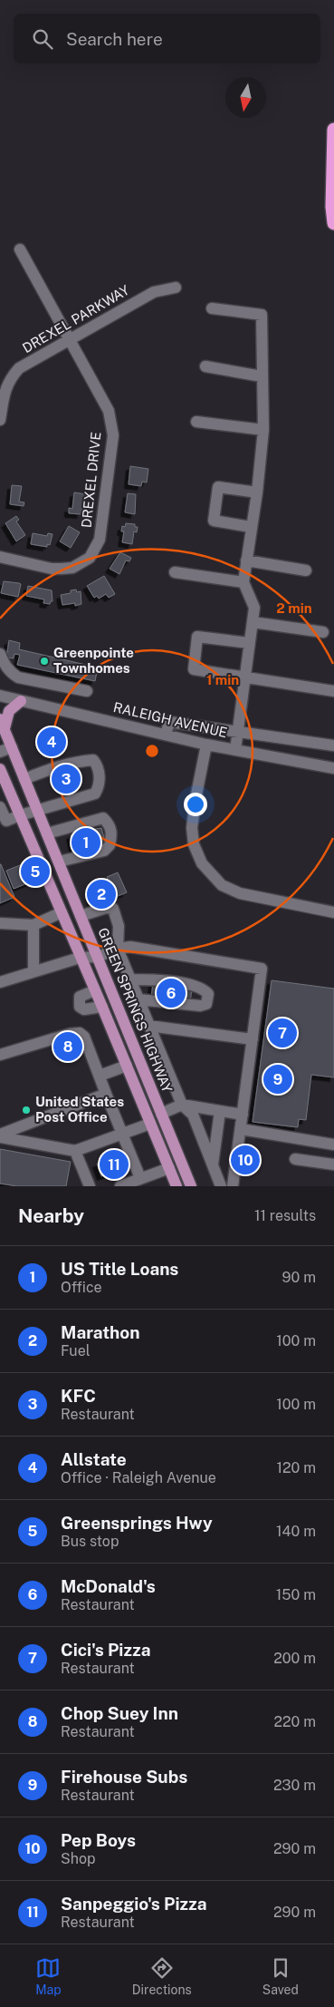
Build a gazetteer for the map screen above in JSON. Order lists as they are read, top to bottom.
{
  "streets": {
    "main road": ["GREEN SPRINGS HIGHWAY"],
    "street": ["DREXEL PARKWAY", "DREXEL DRIVE", "RALEIGH AVENUE"]
  },
  "crossings": [
    ["DREXEL PARKWAY", "DREXEL DRIVE"]
  ],
  "places": ["Greenpointe Townhomes", "United States Post Office"],
  "north": "bottom",
  "page": {
    "search": "Search here",
    "pins": [
      "4",
      "3",
      "1",
      "5",
      "2",
      "6",
      "7",
      "8",
      "9",
      "10",
      "11"
    ],
    "heading": ["Nearby", "11 results"],
    "list": [
      {
        "mark": "1",
        "name": "US Title Loans",
        "note": "Office",
        "value": "90 m"
      },
      {
        "mark": "2",
        "name": "Marathon",
        "note": "Fuel",
        "value": "100 m"
      },
      {
        "mark": "3",
        "name": "KFC",
        "note": "Restaurant",
        "value": "100 m"
      },
      {
        "mark": "4",
        "name": "Allstate",
        "note": "Office · Raleigh Avenue",
        "value": "120 m"
      },
      {
        "mark": "5",
        "name": "Greensprings Hwy",
        "note": "Bus stop",
        "value": "140 m"
      },
      {
        "mark": "6",
        "name": "McDonald's",
        "note": "Restaurant",
        "value": "150 m"
      },
      {
        "mark": "7",
        "name": "Cici's Pizza",
        "note": "Restaurant",
        "value": "200 m"
      },
      {
        "mark": "8",
        "name": "Chop Suey Inn",
        "note": "Restaurant",
        "value": "220 m"
      },
      {
        "mark": "9",
        "name": "Firehouse Subs",
        "note": "Restaurant",
        "value": "230 m"
      },
      {
        "mark": "10",
        "name": "Pep Boys",
        "note": "Shop",
        "value": "290 m"
      },
      {
        "mark": "11",
        "name": "Sanpeggio's Pizza",
        "note": "Restaurant",
        "value": "290 m"
      }
    ],
    "nav": ["Map", "Directions", "Saved"]
  },
  "rings": ["2 min", "1 min"]
}
